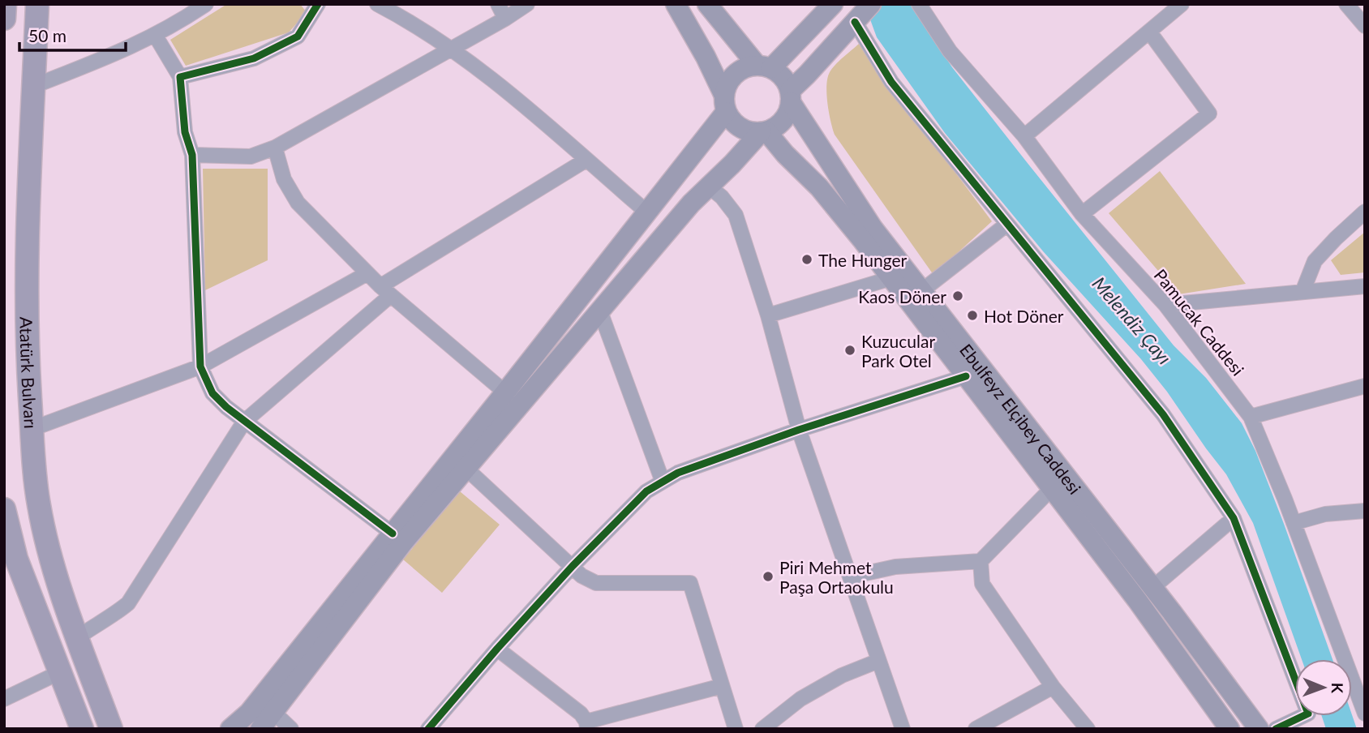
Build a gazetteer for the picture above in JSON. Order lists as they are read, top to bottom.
{
  "streets": {
    "main road": ["Atatürk Bulvarı", "Ebulfeyz Elçibey Caddesi"],
    "street": ["Pamucak Caddesi"]
  },
  "water": ["Melendiz Çayı"],
  "places": [
    "The Hunger",
    "Kaos Döner",
    "Hot Döner",
    "Kuzucular Park Otel",
    "Piri Mehmet Paşa Ortaokulu"
  ],
  "scale_bar": "50 m",
  "north": "right"
}
